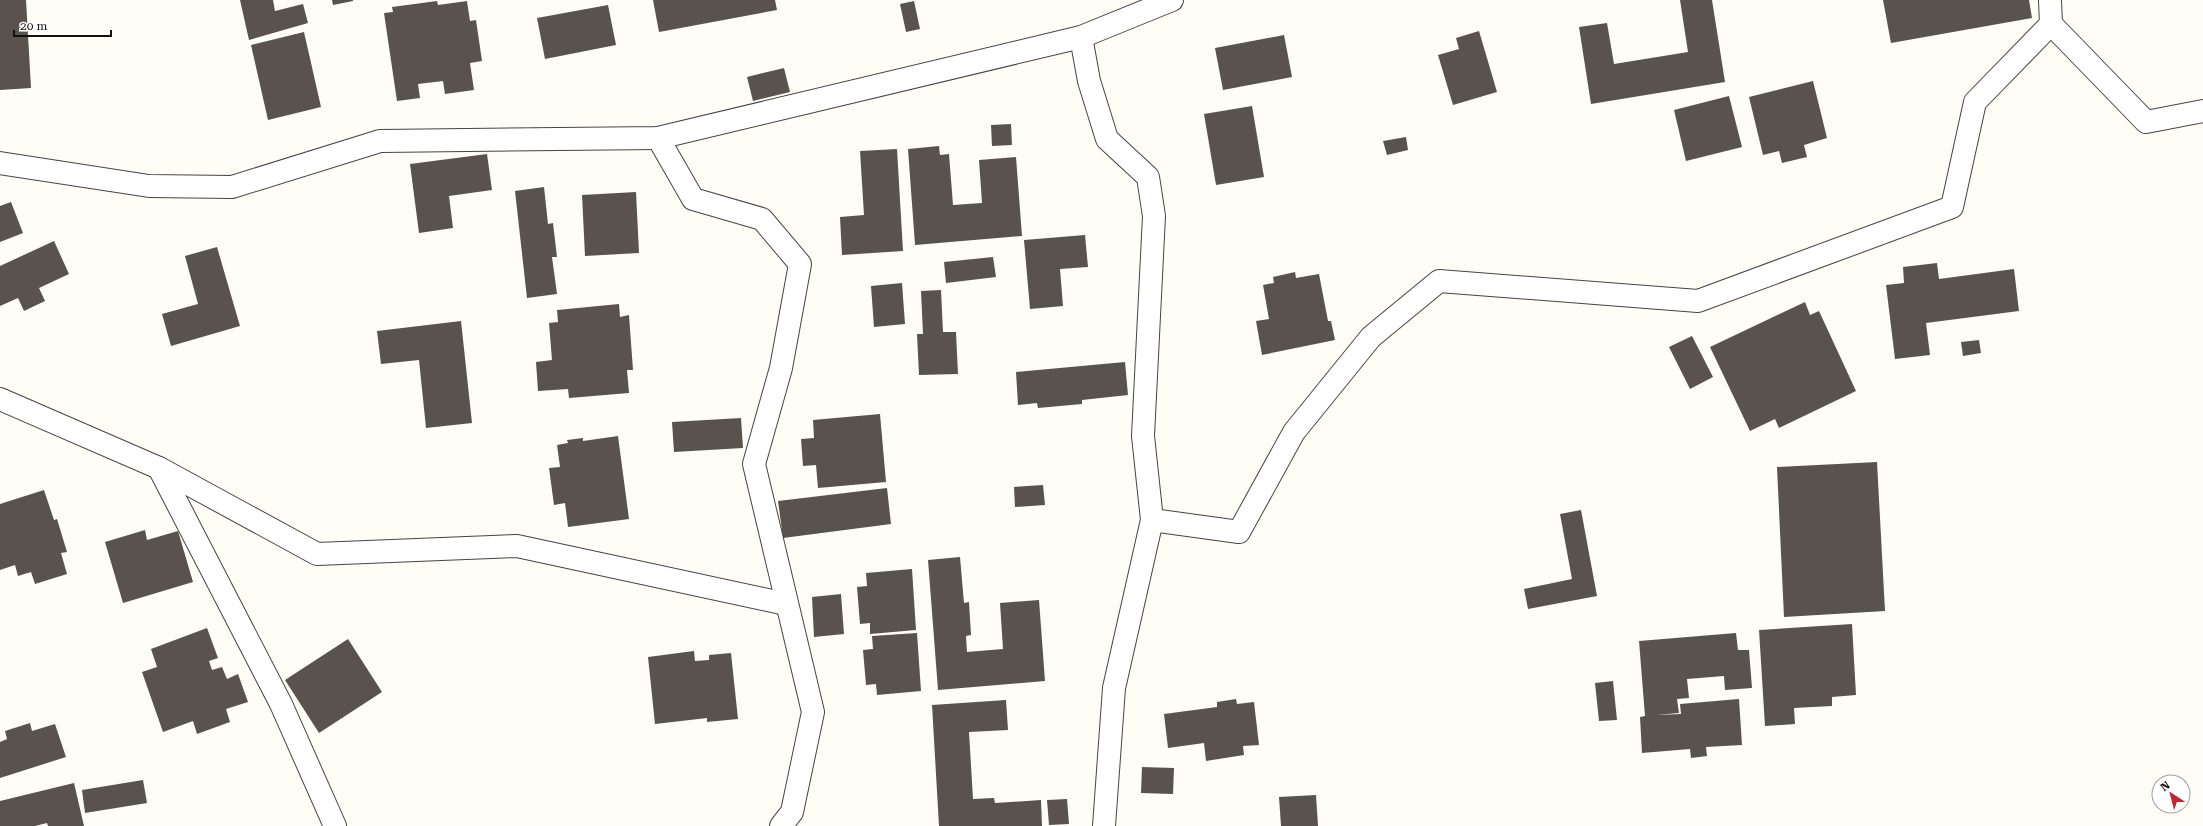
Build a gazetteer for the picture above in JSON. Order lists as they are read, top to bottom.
{
  "scale_bar": "20 m",
  "north": "top left"
}
